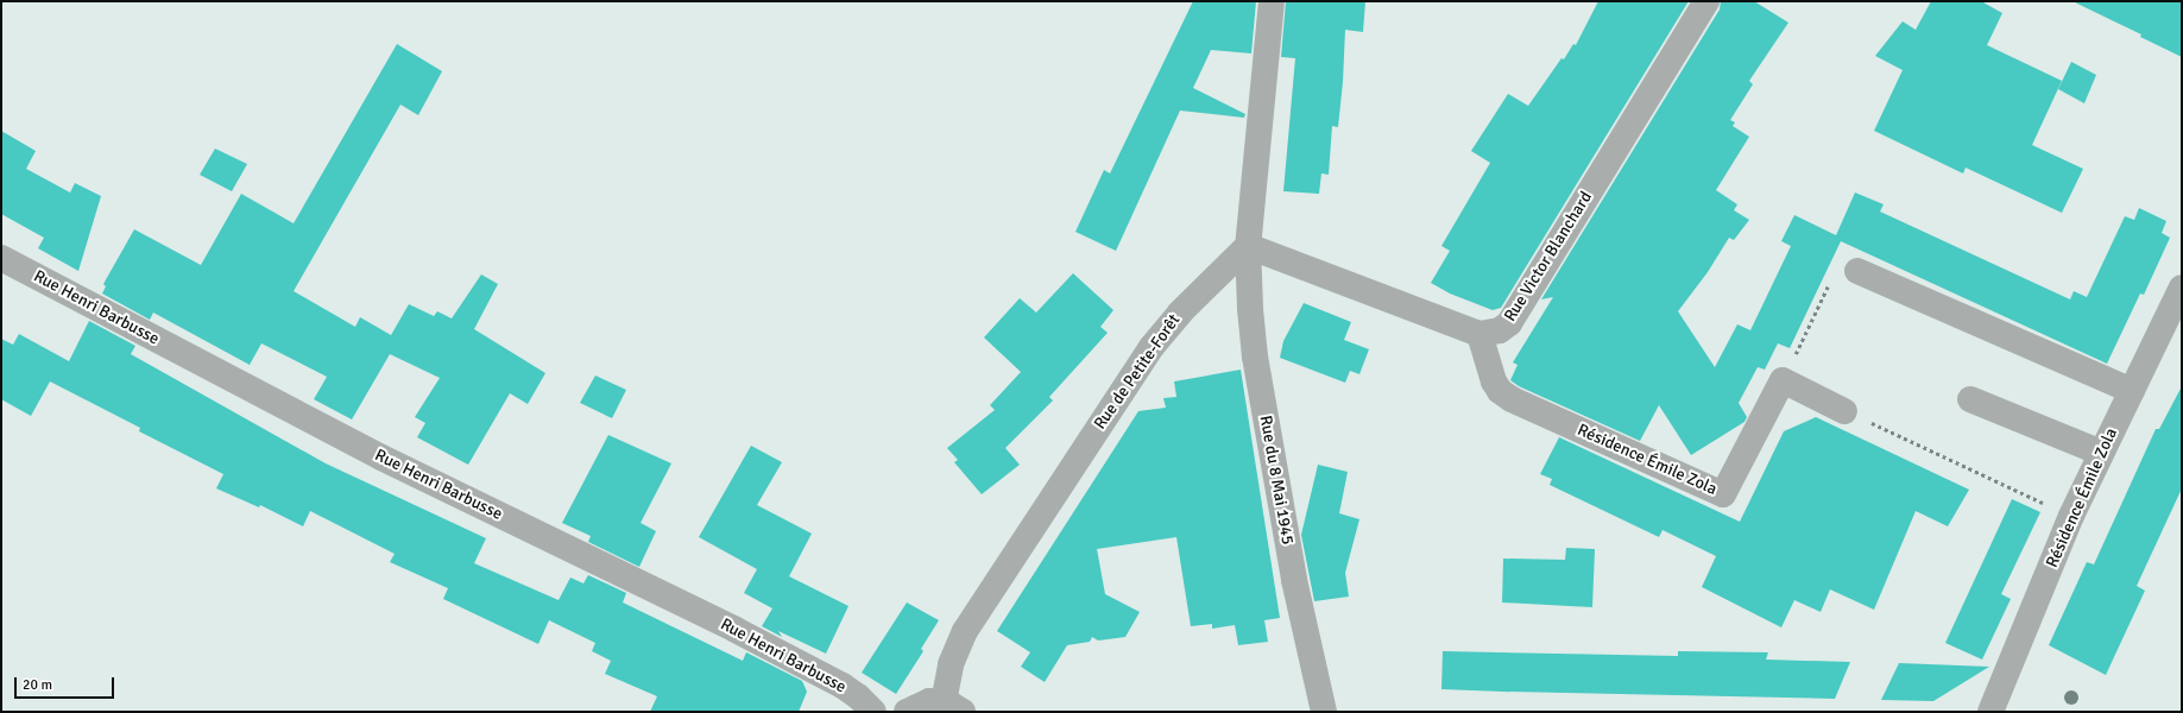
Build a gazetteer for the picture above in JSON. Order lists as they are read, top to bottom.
{
  "streets": {
    "street": [
      "Rue Victor Blanchard",
      "Rue Henri Barbusse",
      "Rue de Petite-Forêt",
      "Résidence Émile Zola",
      "Rue du 8 Mai 1945"
    ]
  },
  "crossings": [
    ["Rue Victor Blanchard", "Résidence Émile Zola"],
    ["Rue de Petite-Forêt", "Rue du 8 Mai 1945"]
  ],
  "scale_bar": "20 m"
}
